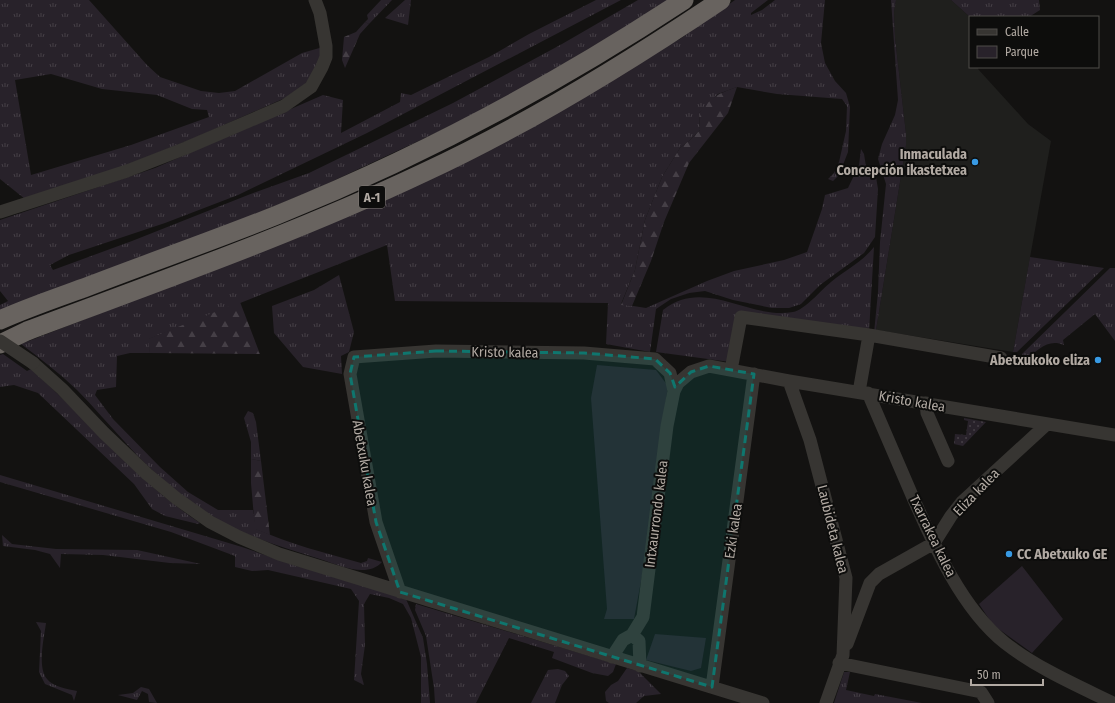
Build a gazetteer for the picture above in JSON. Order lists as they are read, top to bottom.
{
  "streets": {
    "highway": ["A-1"],
    "street": [
      "Kristo kalea",
      "Abetxuku kalea",
      "Eliza kalea",
      "Intxaurrondo kalea",
      "Laubideta kalea",
      "Ezki kalea",
      "Txarrakea kalea"
    ]
  },
  "crossings": [
    ["Kristo kalea", "Abetxuku kalea"],
    ["Kristo kalea", "Eliza kalea"],
    ["Kristo kalea", "Intxaurrondo kalea"],
    ["Kristo kalea", "Laubideta kalea"],
    ["Kristo kalea", "Ezki kalea"],
    ["Kristo kalea", "Txarrakea kalea"],
    ["Eliza kalea", "Laubideta kalea"],
    ["Eliza kalea", "Txarrakea kalea"]
  ],
  "places": ["Inmaculada Concepción ikastetxea", "Abetxukoko eliza", "CC Abetxuko GE"],
  "legend": ["Calle", "Parque"],
  "scale_bar": "50 m"
}
